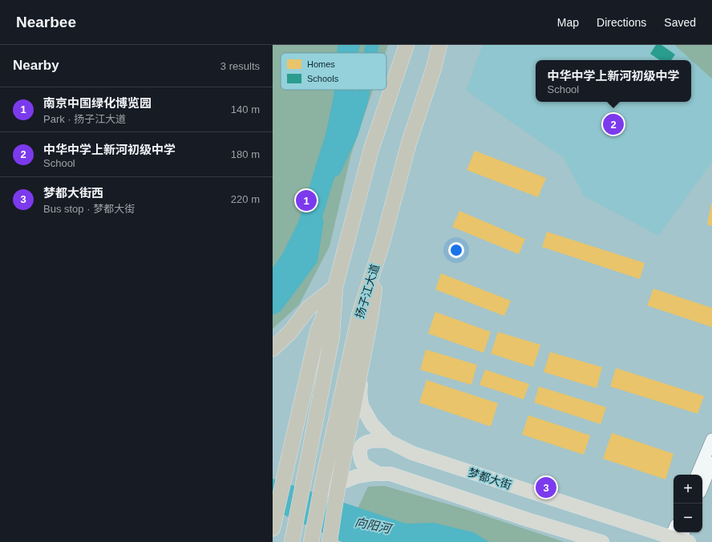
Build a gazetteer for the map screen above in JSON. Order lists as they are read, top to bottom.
{
  "streets": {
    "highway": ["扬子江大道"],
    "main road": ["梦都大街"]
  },
  "water": ["向阳河"],
  "legend": ["Homes", "Schools"],
  "page": {
    "header": "Nearbee",
    "nav": ["Map", "Directions", "Saved"],
    "heading": ["Nearby", "3 results"],
    "popup": ["中华中学上新河初级中学", "School"],
    "list": [
      {
        "mark": "1",
        "name": "南京中国绿化博览园",
        "note": "Park · 扬子江大道",
        "value": "140 m"
      },
      {
        "mark": "2",
        "name": "中华中学上新河初级中学",
        "note": "School",
        "value": "180 m"
      },
      {
        "mark": "3",
        "name": "梦都大街西",
        "note": "Bus stop · 梦都大街",
        "value": "220 m"
      }
    ],
    "pins": ["2", "1", "3"],
    "map_buttons": ["+", "−"]
  }
}
